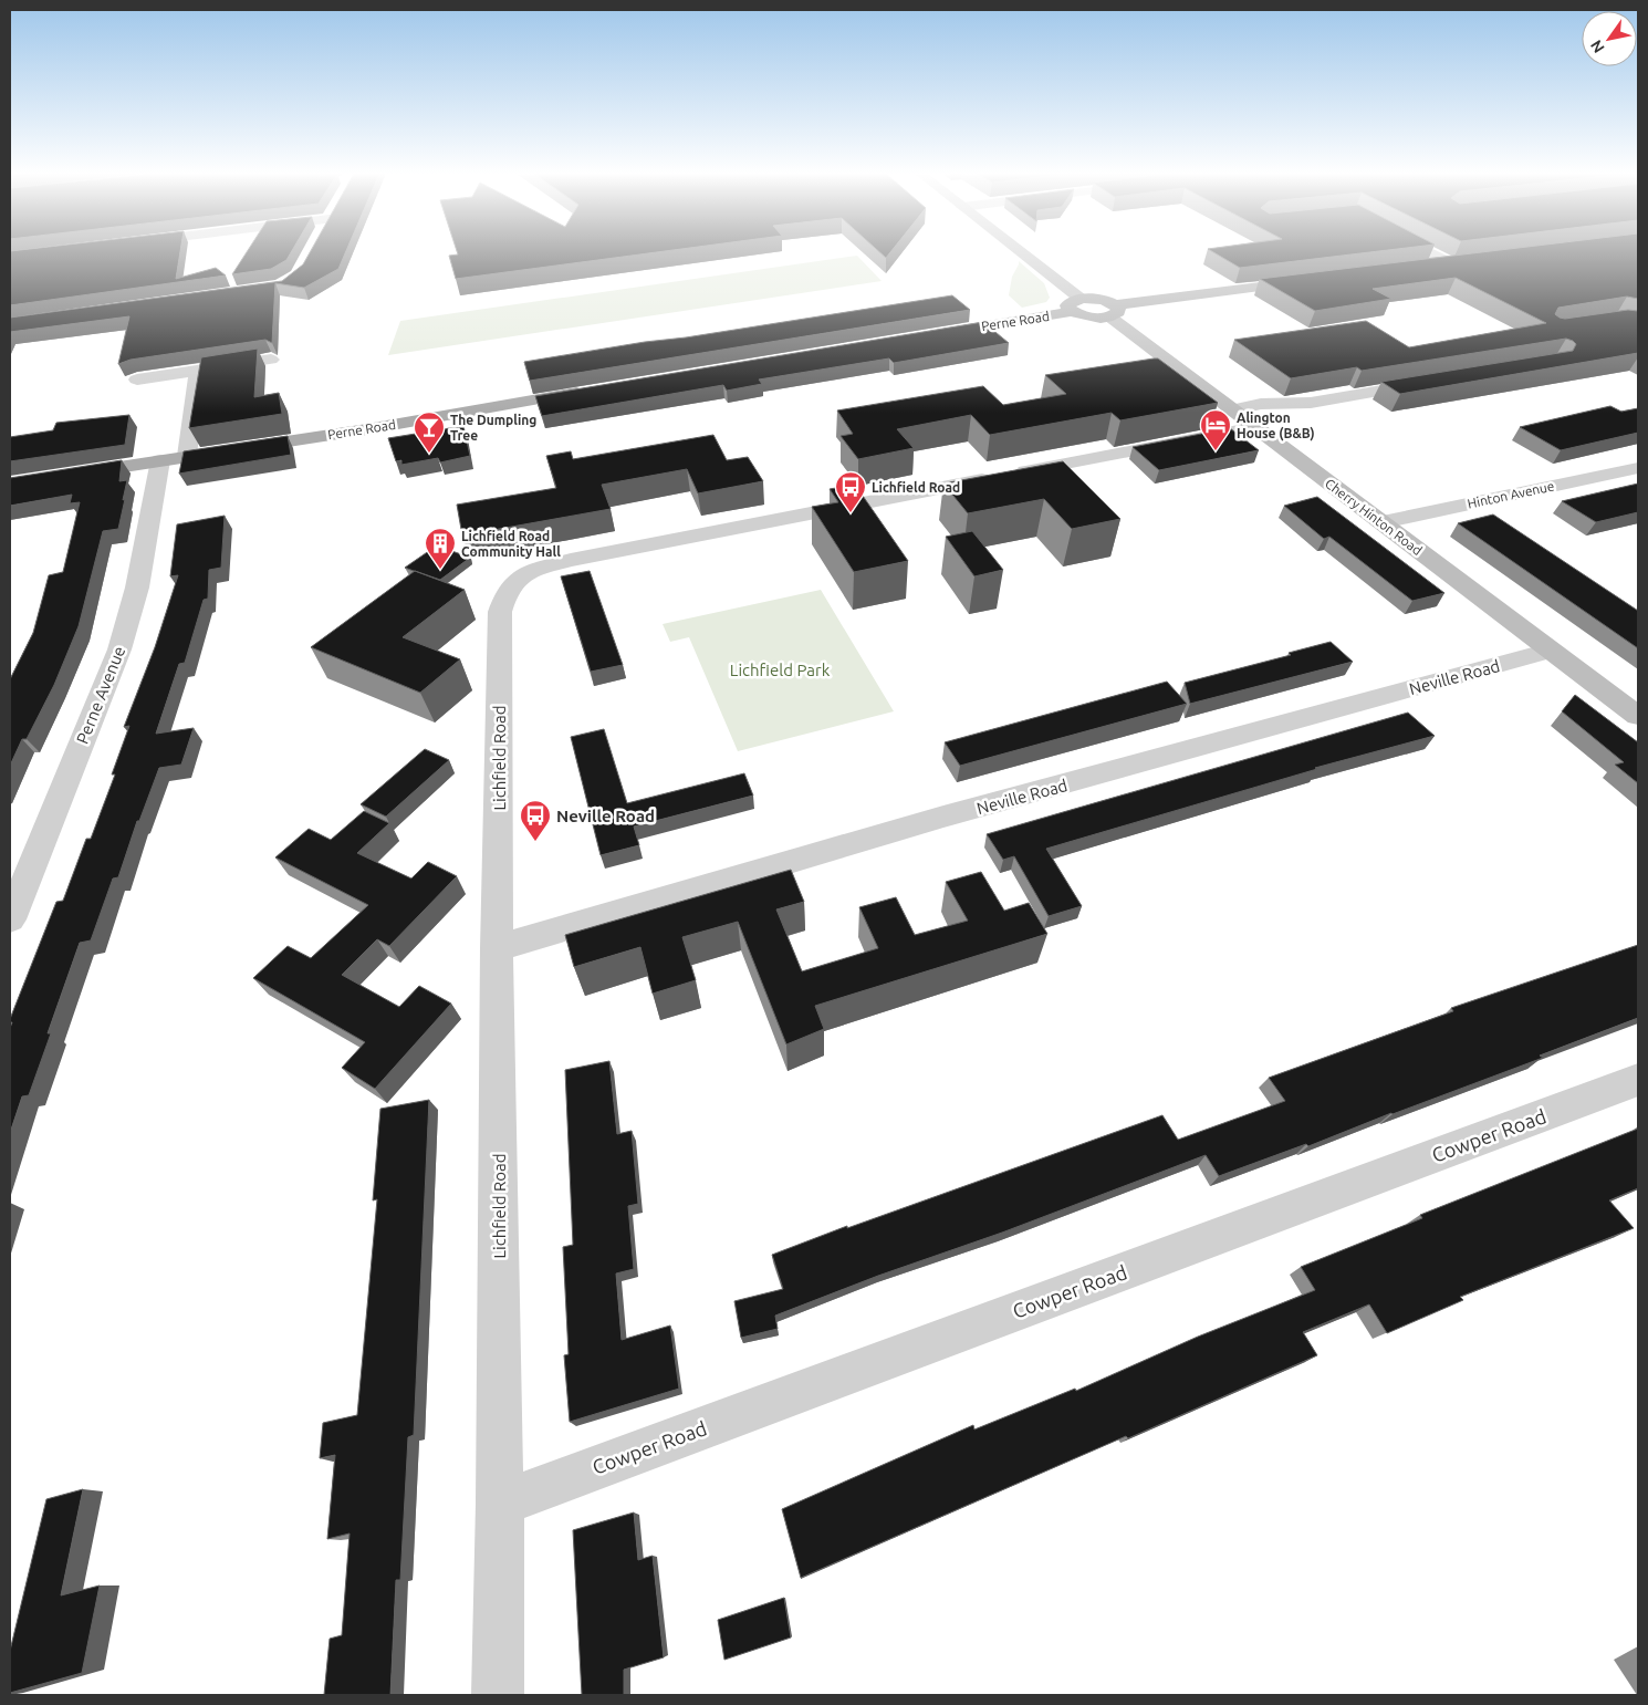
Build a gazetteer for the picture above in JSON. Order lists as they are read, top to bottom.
{
  "streets": {
    "main road": ["Perne Road"],
    "street": [
      "Hinton Avenue",
      "Cherry Hinton Road",
      "Neville Road",
      "Perne Avenue",
      "Lichfield Road",
      "Cowper Road"
    ]
  },
  "crossings": [
    ["Perne Road", "Perne Avenue"],
    ["Hinton Avenue", "Cherry Hinton Road"],
    ["Cherry Hinton Road", "Neville Road"],
    ["Cherry Hinton Road", "Lichfield Road"],
    ["Neville Road", "Lichfield Road"],
    ["Lichfield Road", "Cowper Road"]
  ],
  "parks": ["Lichfield Park"],
  "places": {
    "hotel": ["Alington House (B&B)"],
    "bar": ["The Dumpling Tree"],
    "bus stop": ["Lichfield Road", "Neville Road"],
    "building": ["Lichfield Road Community Hall"]
  },
  "north": "bottom left"
}
